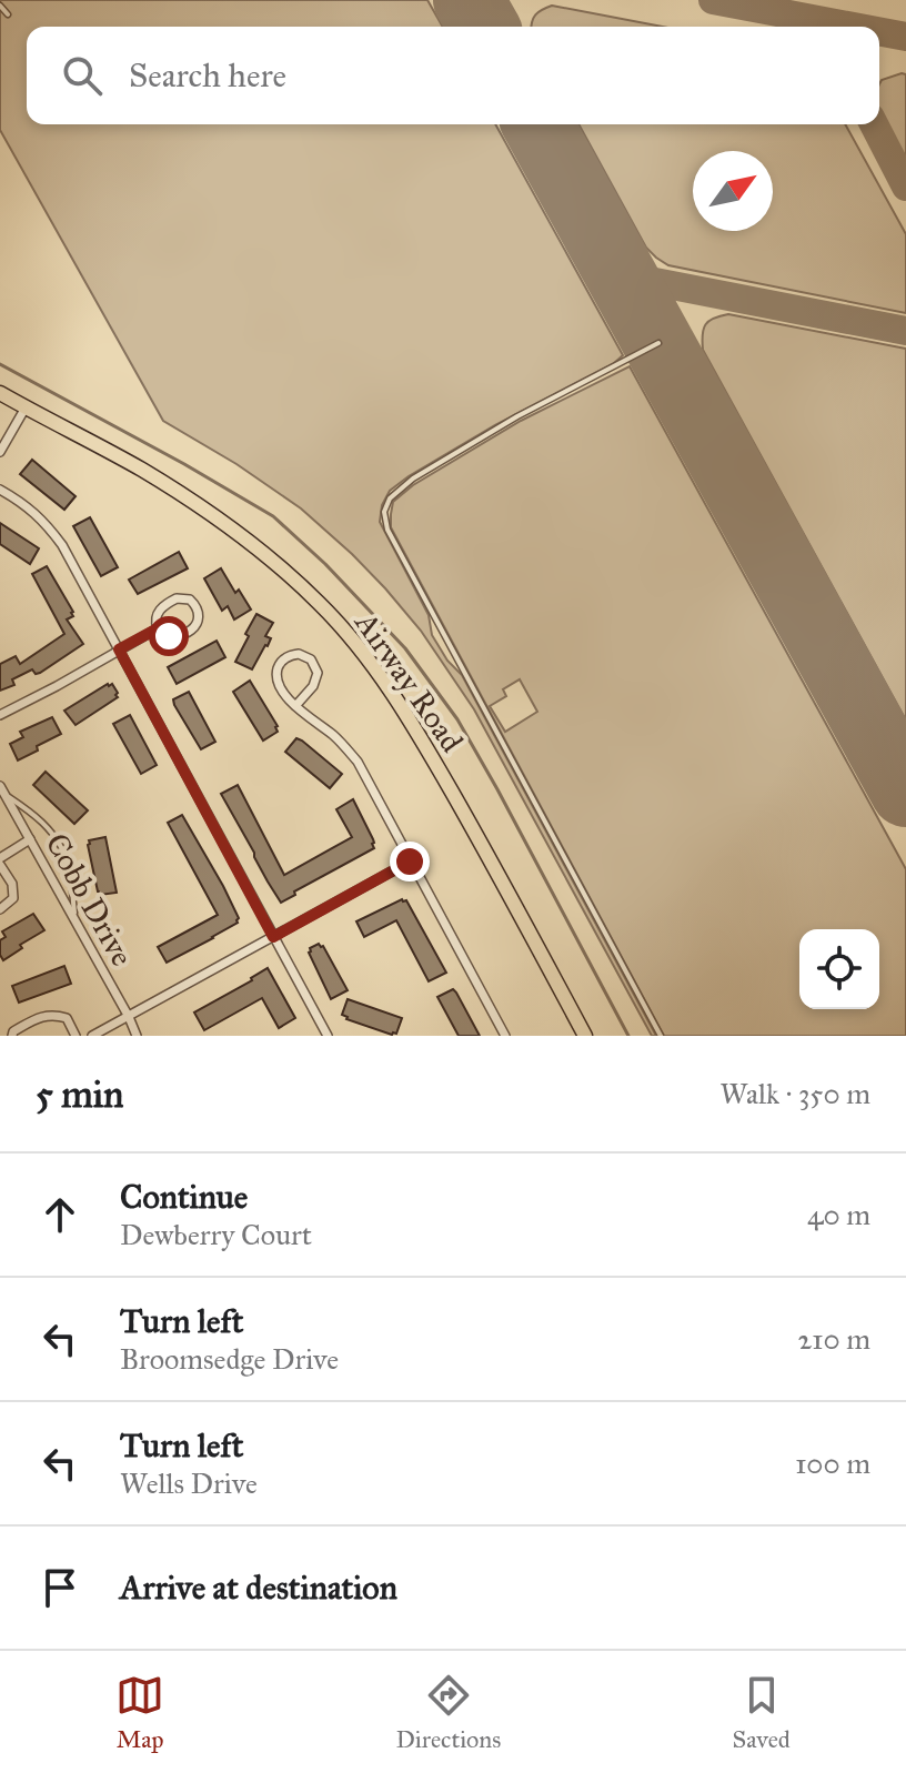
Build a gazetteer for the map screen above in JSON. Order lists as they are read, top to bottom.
{
  "streets": {
    "main road": ["Airway Road"],
    "street": ["Cobb Drive"]
  },
  "north": "top right",
  "page": {
    "search": "Search here",
    "heading": ["5 min", "Walk · 350 m"],
    "list": [
      ["Continue", "Dewberry Court", "40 m"],
      ["Turn left", "Broomsedge Drive", "210 m"],
      ["Turn left", "Wells Drive", "100 m"],
      "Arrive at destination"
    ],
    "nav": ["Map", "Directions", "Saved"]
  }
}
